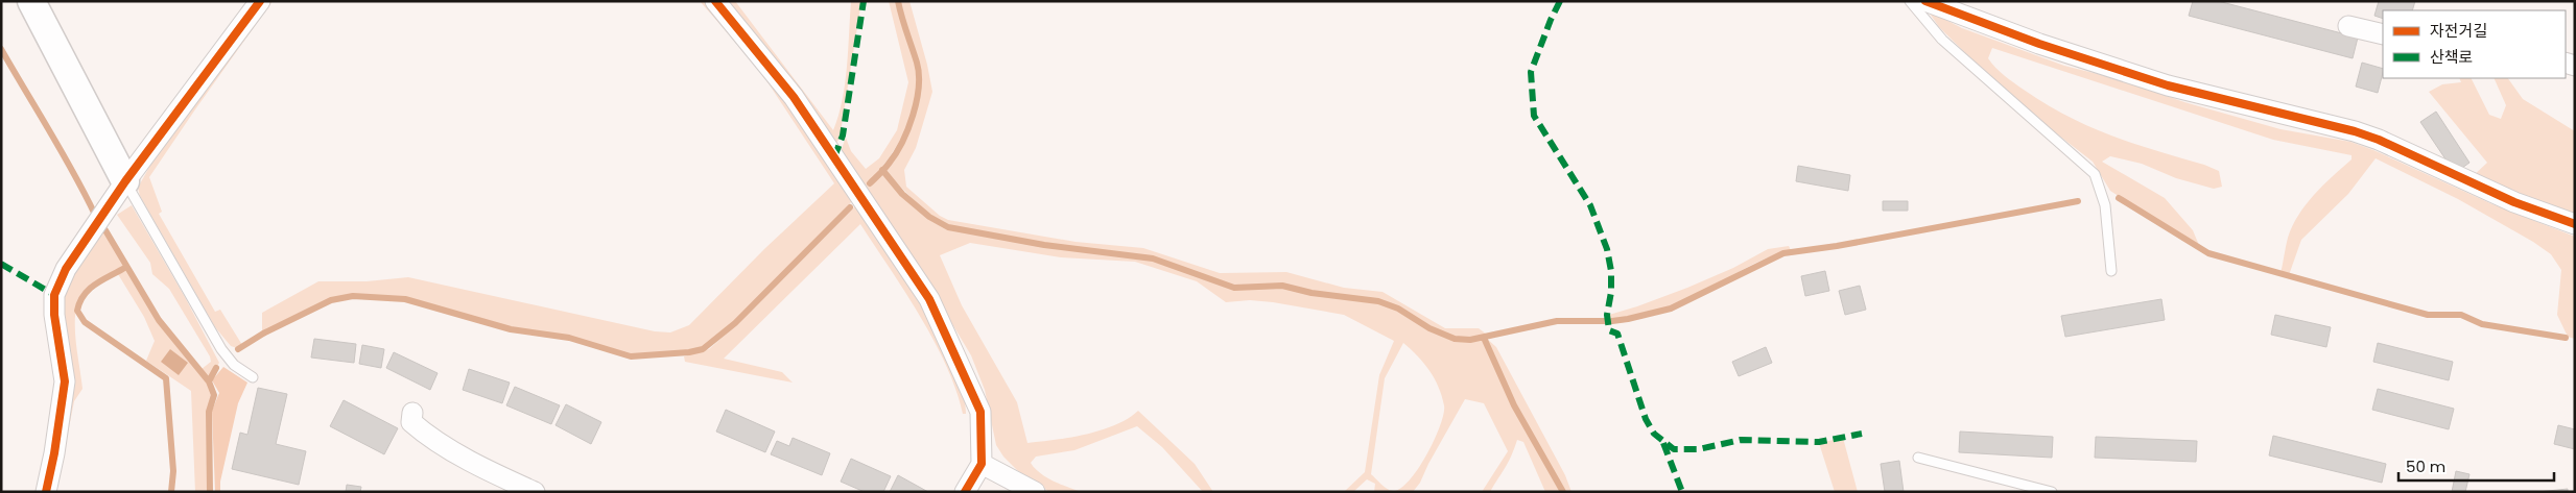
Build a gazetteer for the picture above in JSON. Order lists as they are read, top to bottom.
{
  "legend": ["자전거길", "산책로"],
  "scale_bar": "50 m"
}
